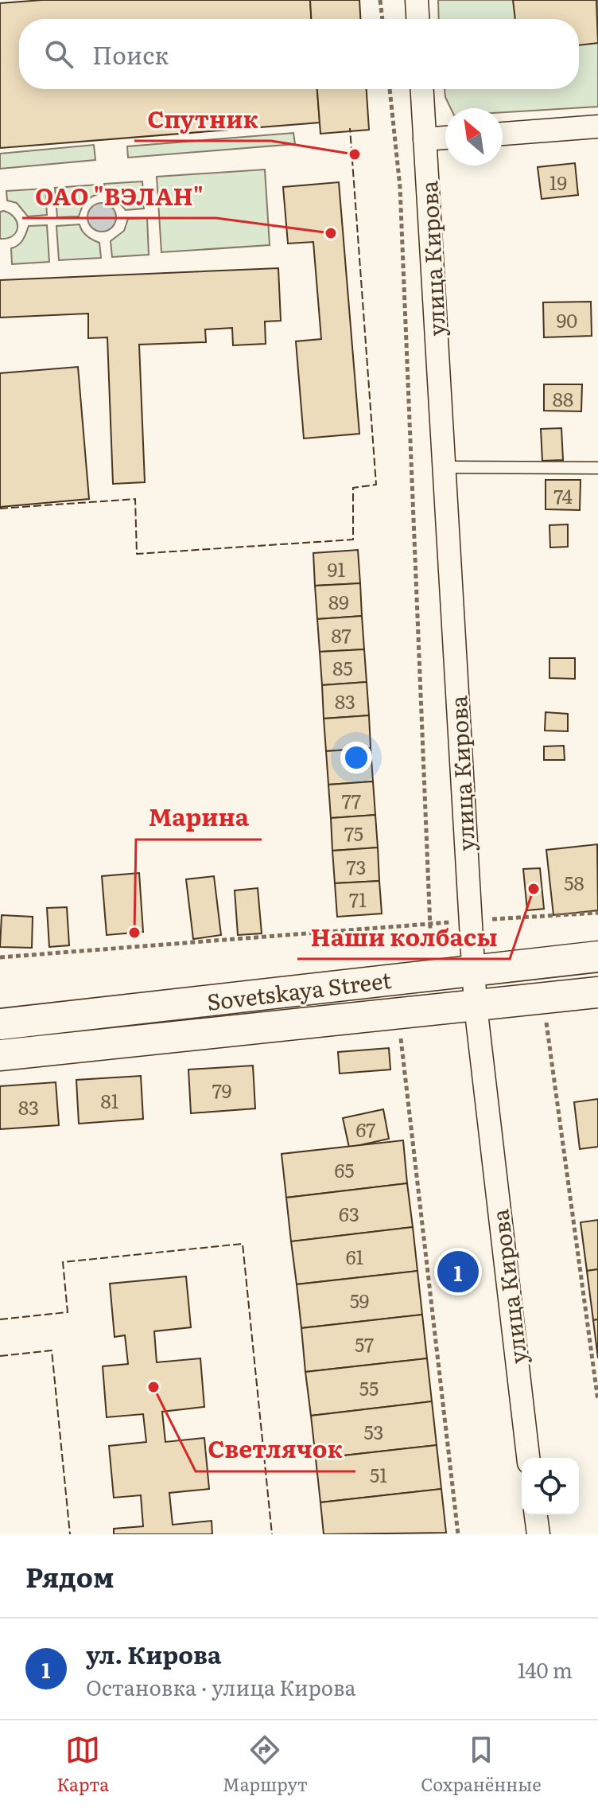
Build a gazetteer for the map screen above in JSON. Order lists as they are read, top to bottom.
{
  "streets": {
    "street": ["улица Кирова", "Sovetskaya Street"]
  },
  "crossings": [
    ["улица Кирова", "Sovetskaya Street"]
  ],
  "places": [
    "Спутник",
    "ОАО \"ВЭЛАН\"",
    "Наши колбасы",
    "Марина",
    "Светлячок"
  ],
  "house_numbers": [
    "19",
    "90",
    "88",
    "74",
    "91",
    "89",
    "87",
    "85",
    "83",
    "77",
    "75",
    "73",
    "58",
    "71",
    "79",
    "81",
    "83",
    "67",
    "65",
    "63",
    "61",
    "59",
    "57",
    "55",
    "53",
    "51"
  ],
  "north": "top left",
  "page": {
    "search": "Поиск",
    "pins": "1",
    "heading": "Рядом",
    "list": [
      {
        "mark": "1",
        "name": "ул. Кирова",
        "note": "Остановка · улица Кирова",
        "value": "140 m"
      }
    ],
    "nav": ["Карта", "Маршрут", "Сохранённые"]
  }
}
